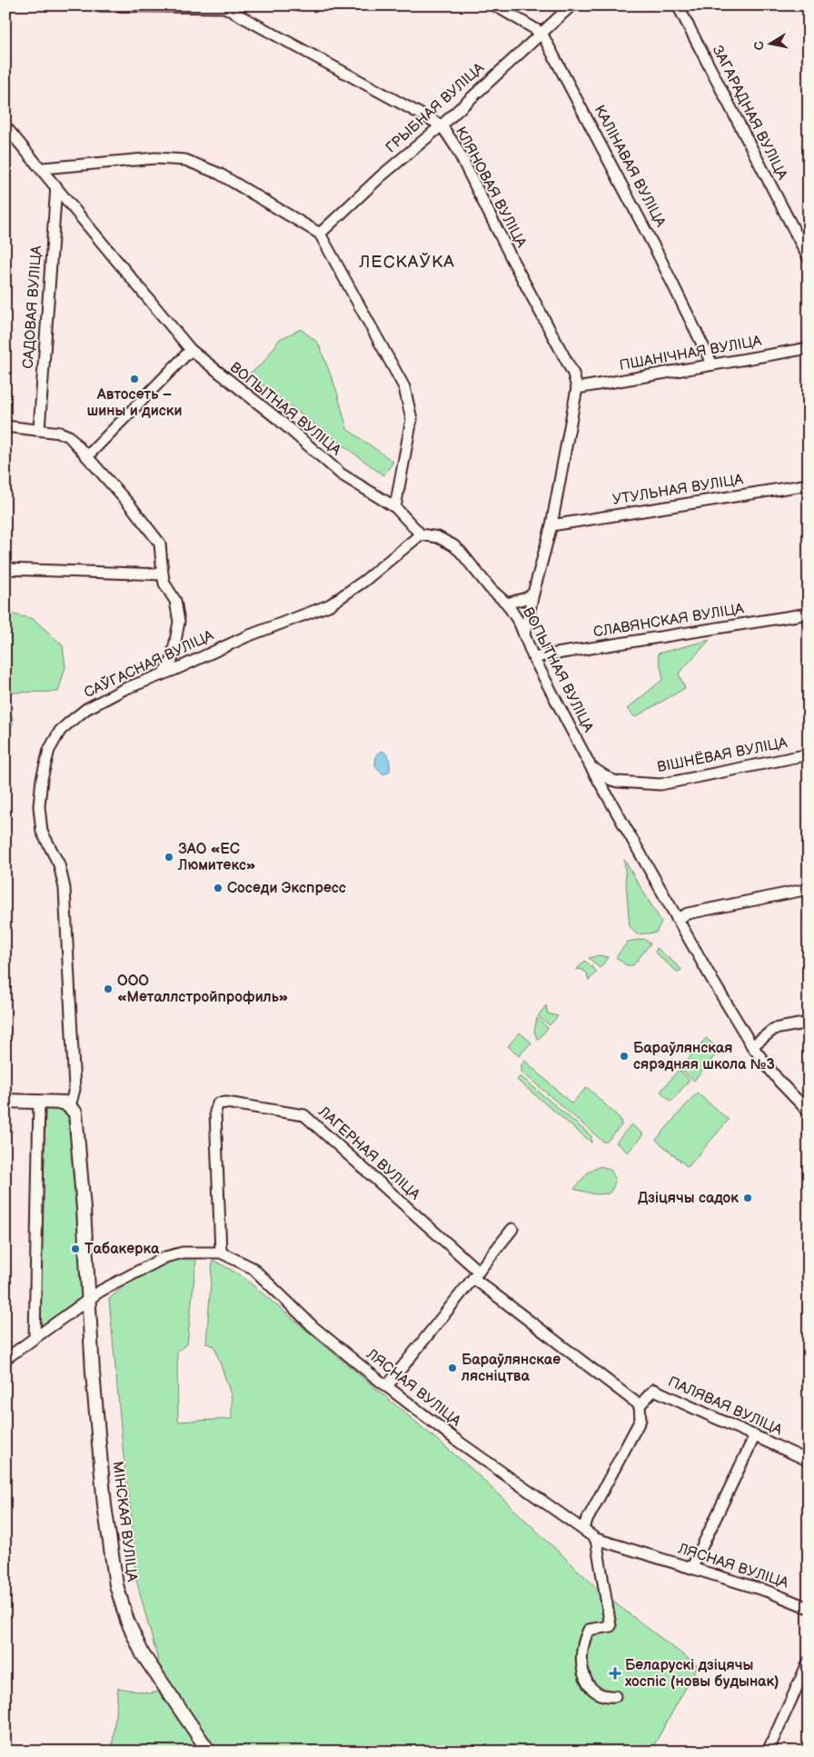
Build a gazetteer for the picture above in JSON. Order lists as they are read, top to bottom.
{
  "streets": {
    "main road": ["МІНСКАЯ ВУЛІЦА"],
    "street": [
      "ГРЫБНАЯ ВУЛІЦА",
      "ЗАГАРАДНАЯ ВУЛІЦА",
      "КАЛІНАВАЯ ВУЛІЦА",
      "КЛЯНОВАЯ ВУЛІЦА",
      "САДОВАЯ ВУЛІЦА",
      "ПШАНІЧНАЯ ВУЛІЦА",
      "ВОПЫТНАЯ ВУЛІЦА",
      "УТУЛЬНАЯ ВУЛІЦА",
      "СЛАВЯНСКАЯ ВУЛІЦА",
      "САЎГАСНАЯ ВУЛІЦА",
      "ВІШНЁВАЯ ВУЛІЦА",
      "ЛАГЕРНАЯ ВУЛІЦА",
      "ЛЯСНАЯ ВУЛІЦА",
      "ПАЛЯВАЯ ВУЛІЦА"
    ]
  },
  "crossings": [
    ["ГРЫБНАЯ ВУЛІЦА", "КАЛІНАВАЯ ВУЛІЦА"],
    ["ГРЫБНАЯ ВУЛІЦА", "КЛЯНОВАЯ ВУЛІЦА"],
    ["КАЛІНАВАЯ ВУЛІЦА", "ПШАНІЧНАЯ ВУЛІЦА"],
    ["КЛЯНОВАЯ ВУЛІЦА", "ПШАНІЧНАЯ ВУЛІЦА"],
    ["КЛЯНОВАЯ ВУЛІЦА", "ВОПЫТНАЯ ВУЛІЦА"],
    ["КЛЯНОВАЯ ВУЛІЦА", "УТУЛЬНАЯ ВУЛІЦА"],
    ["САДОВАЯ ВУЛІЦА", "ВОПЫТНАЯ ВУЛІЦА"],
    ["ВОПЫТНАЯ ВУЛІЦА", "СЛАВЯНСКАЯ ВУЛІЦА"],
    ["ВОПЫТНАЯ ВУЛІЦА", "САЎГАСНАЯ ВУЛІЦА"],
    ["ВОПЫТНАЯ ВУЛІЦА", "ВІШНЁВАЯ ВУЛІЦА"],
    ["САЎГАСНАЯ ВУЛІЦА", "МІНСКАЯ ВУЛІЦА"],
    ["ЛАГЕРНАЯ ВУЛІЦА", "ЛЯСНАЯ ВУЛІЦА"],
    ["ЛАГЕРНАЯ ВУЛІЦА", "ПАЛЯВАЯ ВУЛІЦА"]
  ],
  "districts": ["ЛЕСКАЎКА"],
  "places": {
    "other": [
      "Автосеть – шины и диски",
      "ЗАО «ЕС Люмитекс»",
      "Соседи Экспресс",
      "ООО «Металлстройпрофиль»",
      "Бараўлянская сярэдняя школа №3",
      "Дзіцячы садок",
      "Табакерка",
      "Бараўлянскае лясніцтва"
    ],
    "health": ["Беларускі дзіцячы хоспіс (новы будынак)"]
  },
  "north": "left"
}
